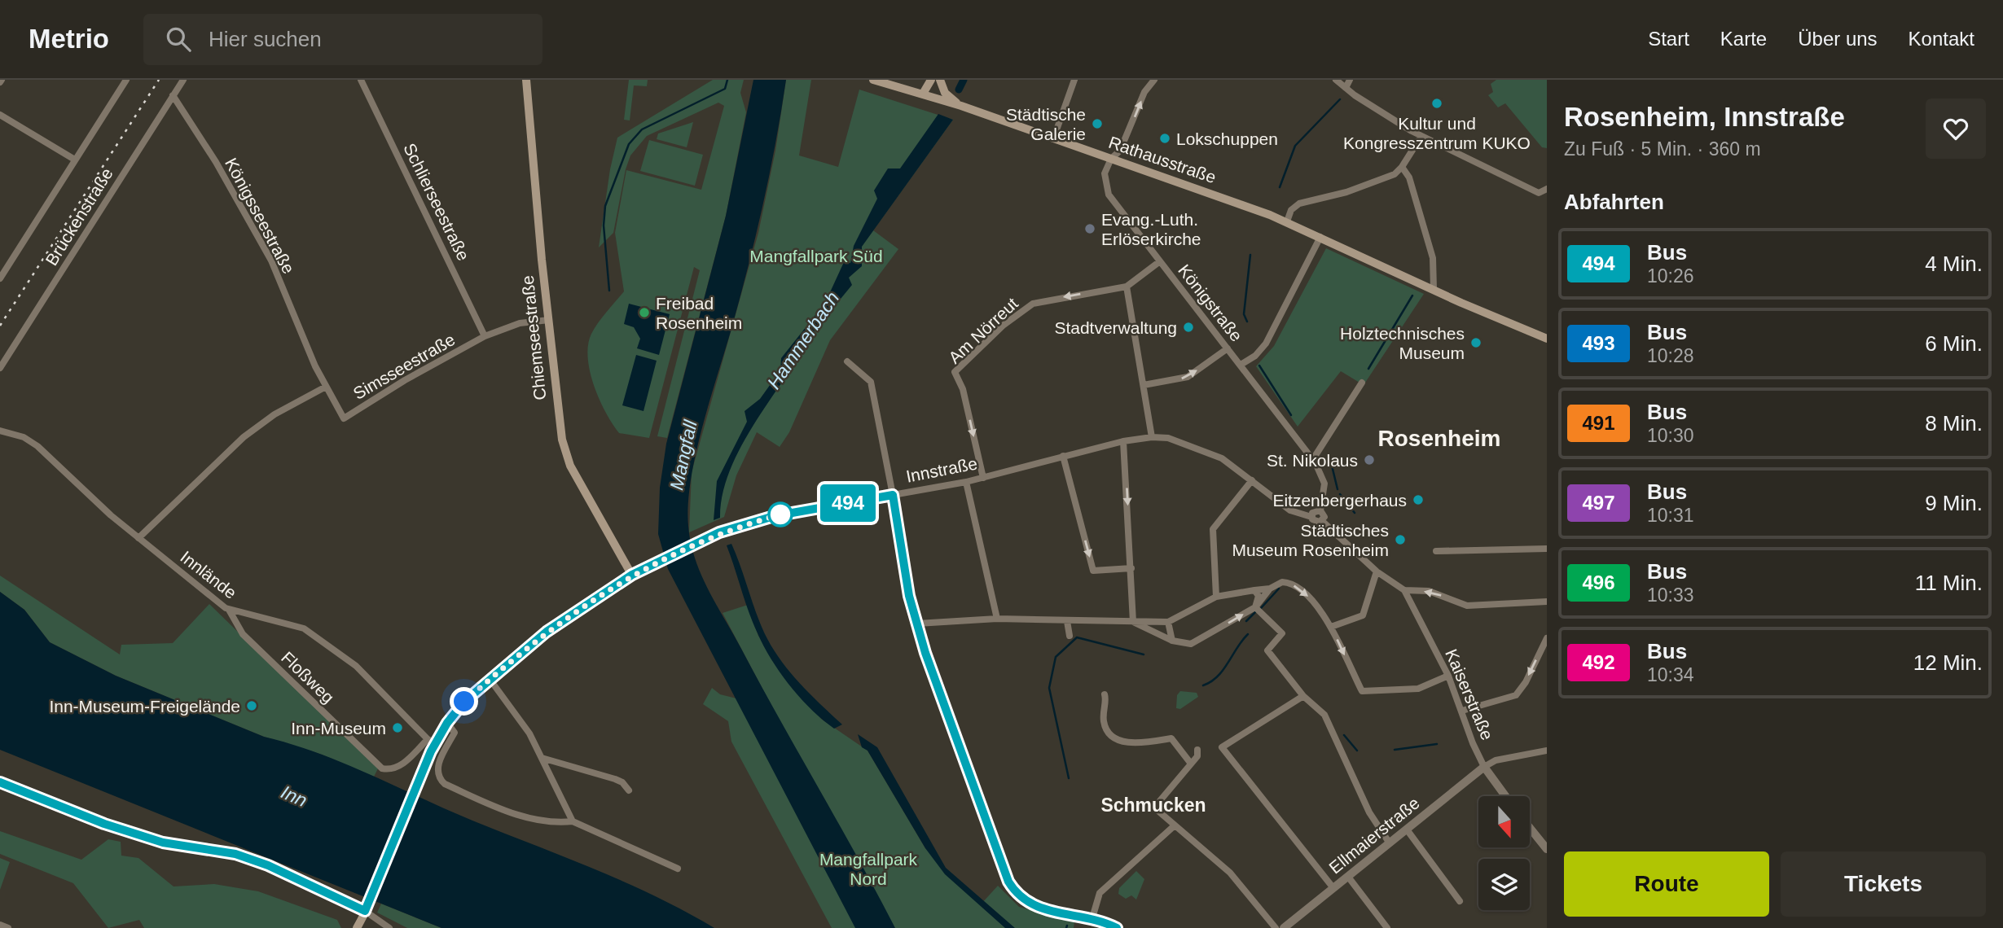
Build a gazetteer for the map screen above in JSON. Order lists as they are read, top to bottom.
{
  "streets": {
    "main road": ["Rathausstraße", "Chiemseestraße", "Innstraße"],
    "street": [
      "Schlierseestraße",
      "Königsseestraße",
      "Brückenstraße",
      "Königstraße",
      "Am Nörreut",
      "Simsseestraße",
      "Innlände",
      "Floßweg",
      "Kaiserstraße",
      "Ellmaierstraße"
    ]
  },
  "crossings": [
    ["Rathausstraße", "Königstraße"],
    ["Schlierseestraße", "Simsseestraße"],
    ["Königsseestraße", "Brückenstraße"],
    ["Königsseestraße", "Simsseestraße"],
    ["Königstraße", "Am Nörreut"],
    ["Königstraße", "Innstraße"],
    ["Am Nörreut", "Innstraße"],
    ["Chiemseestraße", "Simsseestraße"],
    ["Chiemseestraße", "Innstraße"],
    ["Simsseestraße", "Innlände"],
    ["Innstraße", "Innlände"],
    ["Innstraße", "Floßweg"],
    ["Innlände", "Floßweg"],
    ["Kaiserstraße", "Ellmaierstraße"]
  ],
  "districts": ["Rosenheim", "Schmucken"],
  "water": ["Hammerbach", "Mangfall", "Inn"],
  "parks": ["Mangfallpark Süd", "Mangfallpark Nord"],
  "places": [
    "Kultur und Kongresszentrum KUKO",
    "Städtische Galerie",
    "Lokschuppen",
    "Evang.-Luth. Erlöserkirche",
    "Freibad Rosenheim",
    "Stadtverwaltung",
    "Holztechnisches Museum",
    "St. Nikolaus",
    "Eitzenbergerhaus",
    "Städtisches Museum Rosenheim",
    "Inn-Museum-Freigelände",
    "Inn-Museum"
  ],
  "lines": ["bus line 494"],
  "north": "bottom",
  "page": {
    "header": "Metrio",
    "search": "Hier suchen",
    "nav": [
      "Start",
      "Karte",
      "Über uns",
      "Kontakt"
    ],
    "on_map": "494",
    "heading": [
      ["Rosenheim, Innstraße", "Zu Fuß · 5 Min. · 360 m"],
      "Abfahrten"
    ],
    "list": [
      {
        "mark": "494",
        "name": "Bus",
        "note": "10:26",
        "value": "4 Min."
      },
      {
        "mark": "493",
        "name": "Bus",
        "note": "10:28",
        "value": "6 Min."
      },
      {
        "mark": "491",
        "name": "Bus",
        "note": "10:30",
        "value": "8 Min."
      },
      {
        "mark": "497",
        "name": "Bus",
        "note": "10:31",
        "value": "9 Min."
      },
      {
        "mark": "496",
        "name": "Bus",
        "note": "10:33",
        "value": "11 Min."
      },
      {
        "mark": "492",
        "name": "Bus",
        "note": "10:34",
        "value": "12 Min."
      }
    ],
    "buttons": ["Route", "Tickets"]
  }
}
